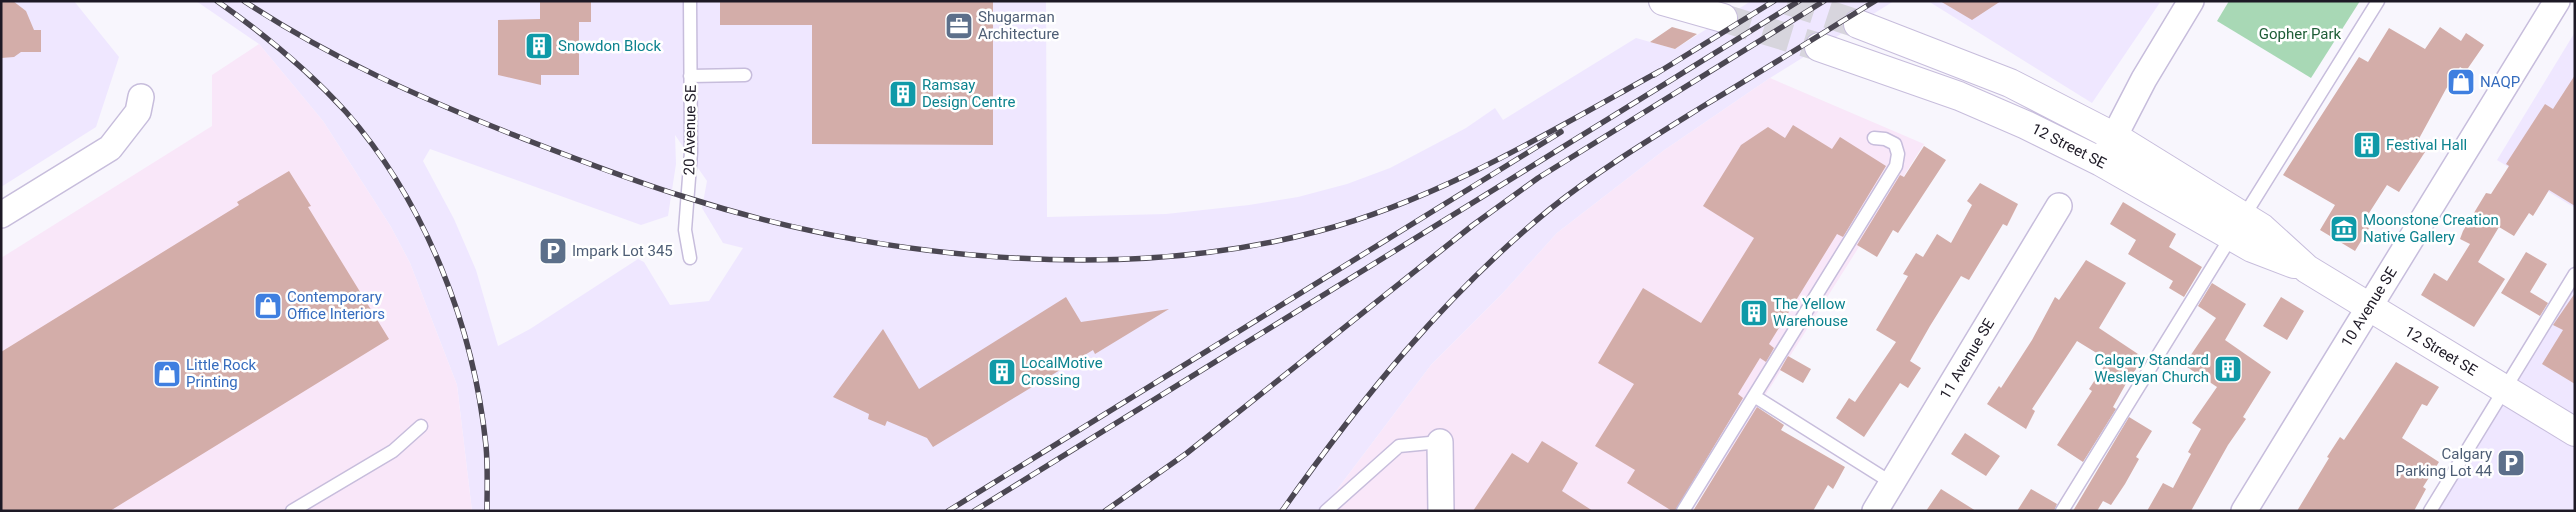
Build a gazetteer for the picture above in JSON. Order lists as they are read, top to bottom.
{
  "streets": {
    "street": ["12 Street SE", "10 Avenue SE", "11 Avenue SE"],
    "lane": ["20 Avenue SE"]
  },
  "crossings": [
    ["12 Street SE", "10 Avenue SE"]
  ],
  "parks": ["Gopher Park"],
  "places": {
    "office": ["Shugarman Architecture"],
    "building": [
      "Snowdon Block",
      "Ramsay Design Centre",
      "Festival Hall",
      "The Yellow Warehouse",
      "Calgary Standard Wesleyan Church",
      "LocalMotive Crossing"
    ],
    "shop": ["NAQP", "Contemporary Office Interiors", "Little Rock Printing"],
    "museum": ["Moonstone Creation Native Gallery"],
    "parking": ["Impark Lot 345", "Calgary Parking Lot 44"]
  }
}
